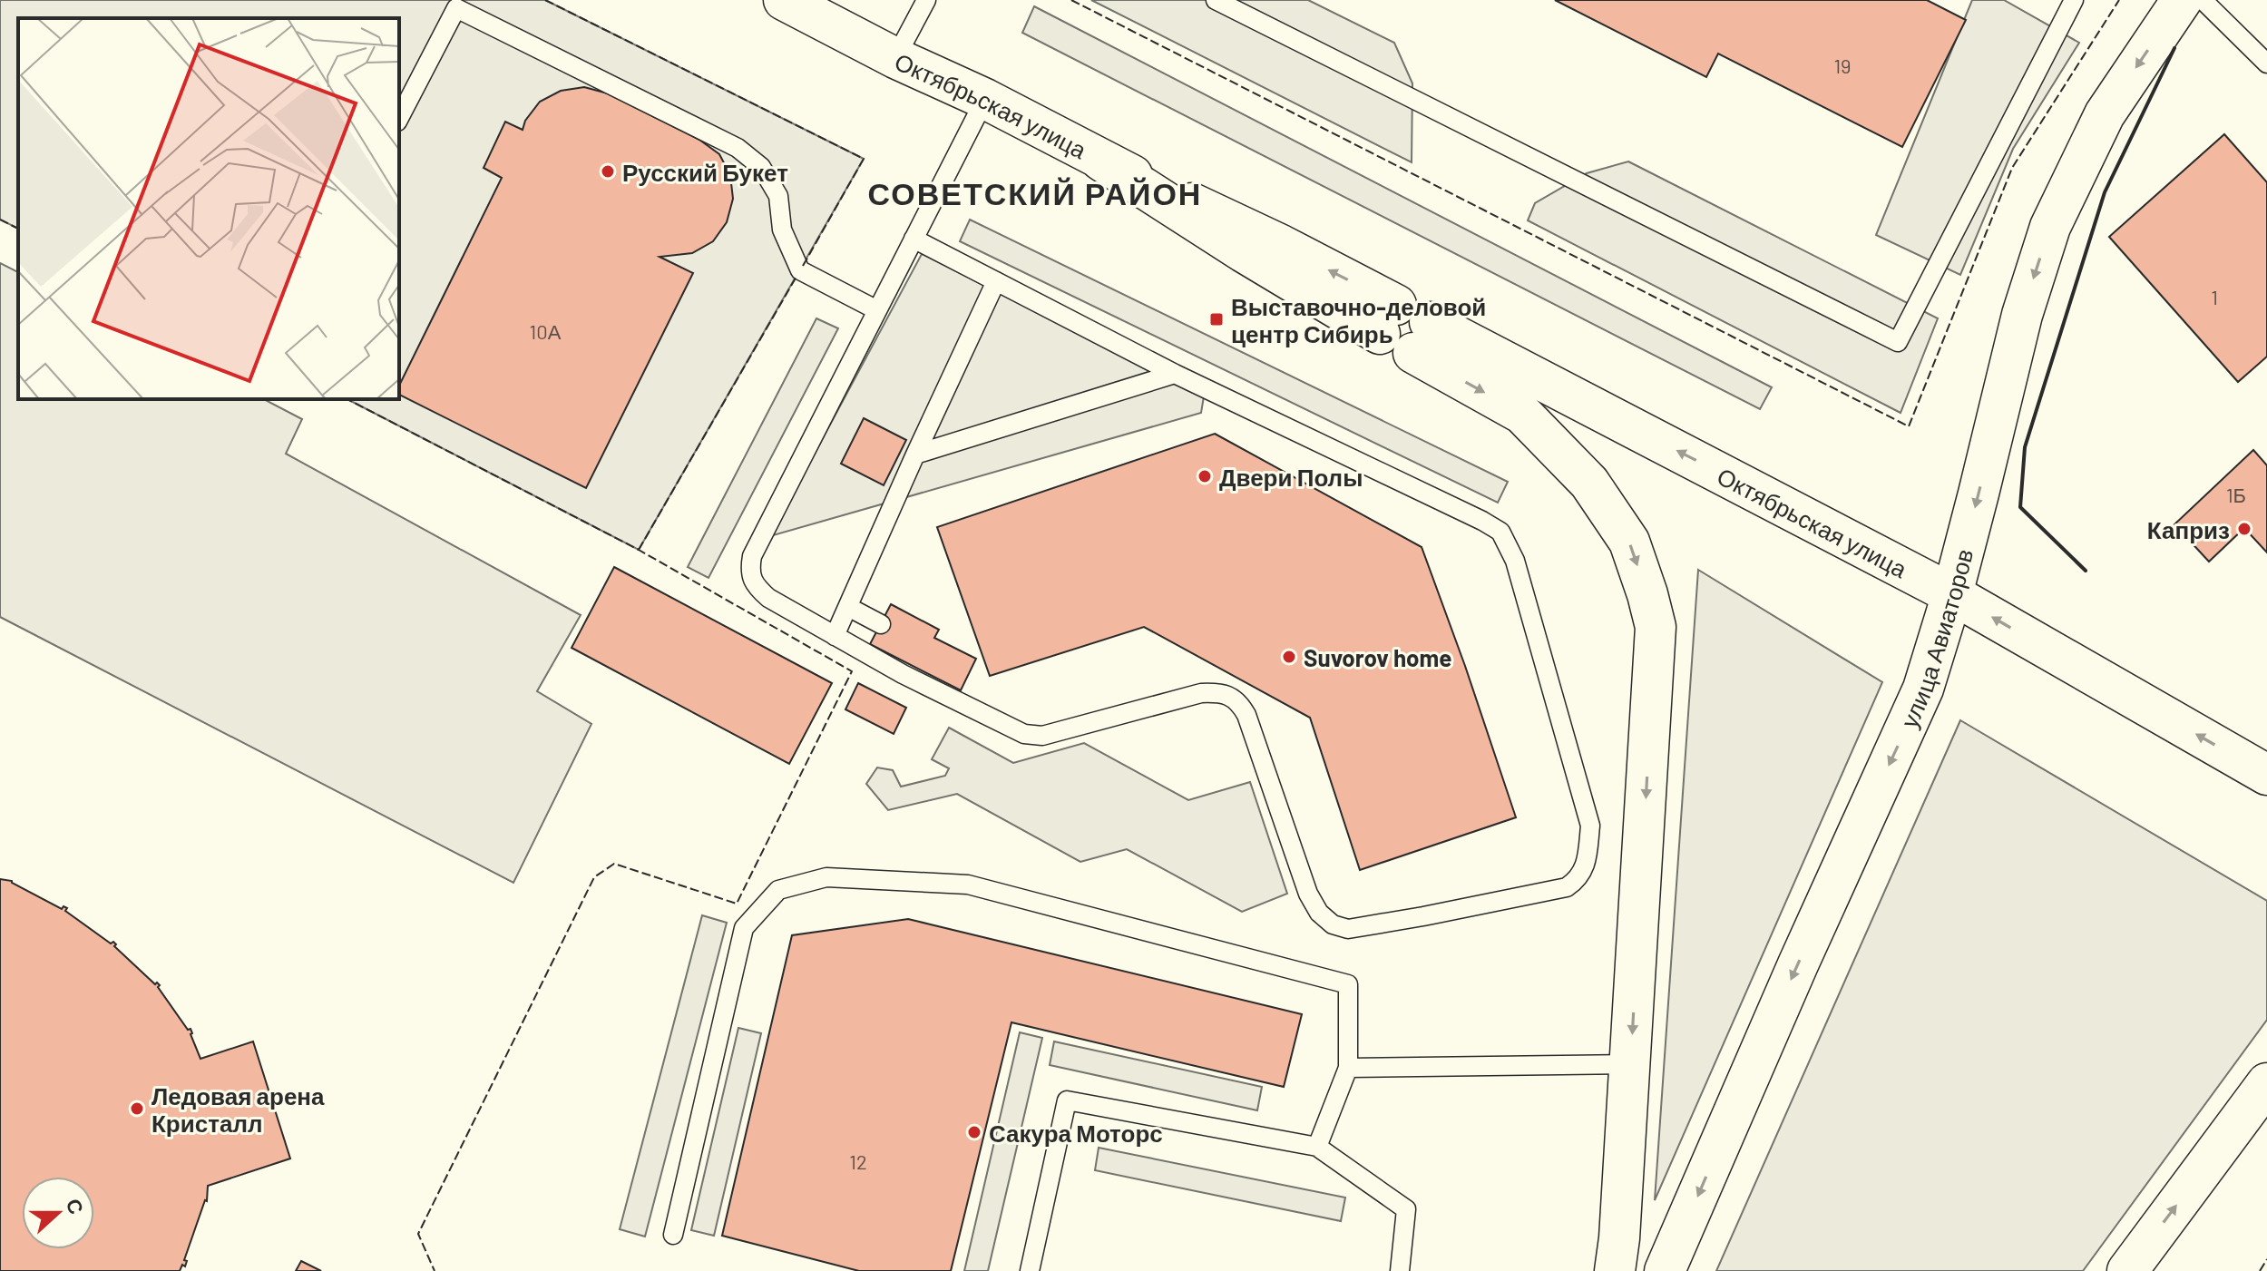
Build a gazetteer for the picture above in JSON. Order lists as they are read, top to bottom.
{
  "streets": {
    "main road": ["Октябрьская улица", "улица Авиаторов"]
  },
  "crossings": [
    ["Октябрьская улица", "улица Авиаторов"]
  ],
  "one_way": ["Октябрьская улица", "улица Авиаторов"],
  "districts": ["СОВЕТСКИЙ РАЙОН"],
  "places": {
    "other": [
      "Русский Букет",
      "Двери Полы",
      "Каприз",
      "Suvorov home",
      "Ледовая арена Кристалл",
      "Сакура Моторс"
    ],
    "transit": ["Выставочно-деловой центр Сибирь"]
  },
  "house_numbers": [
    "19",
    "1",
    "10А",
    "1Б",
    "12"
  ],
  "north": "right"
}
